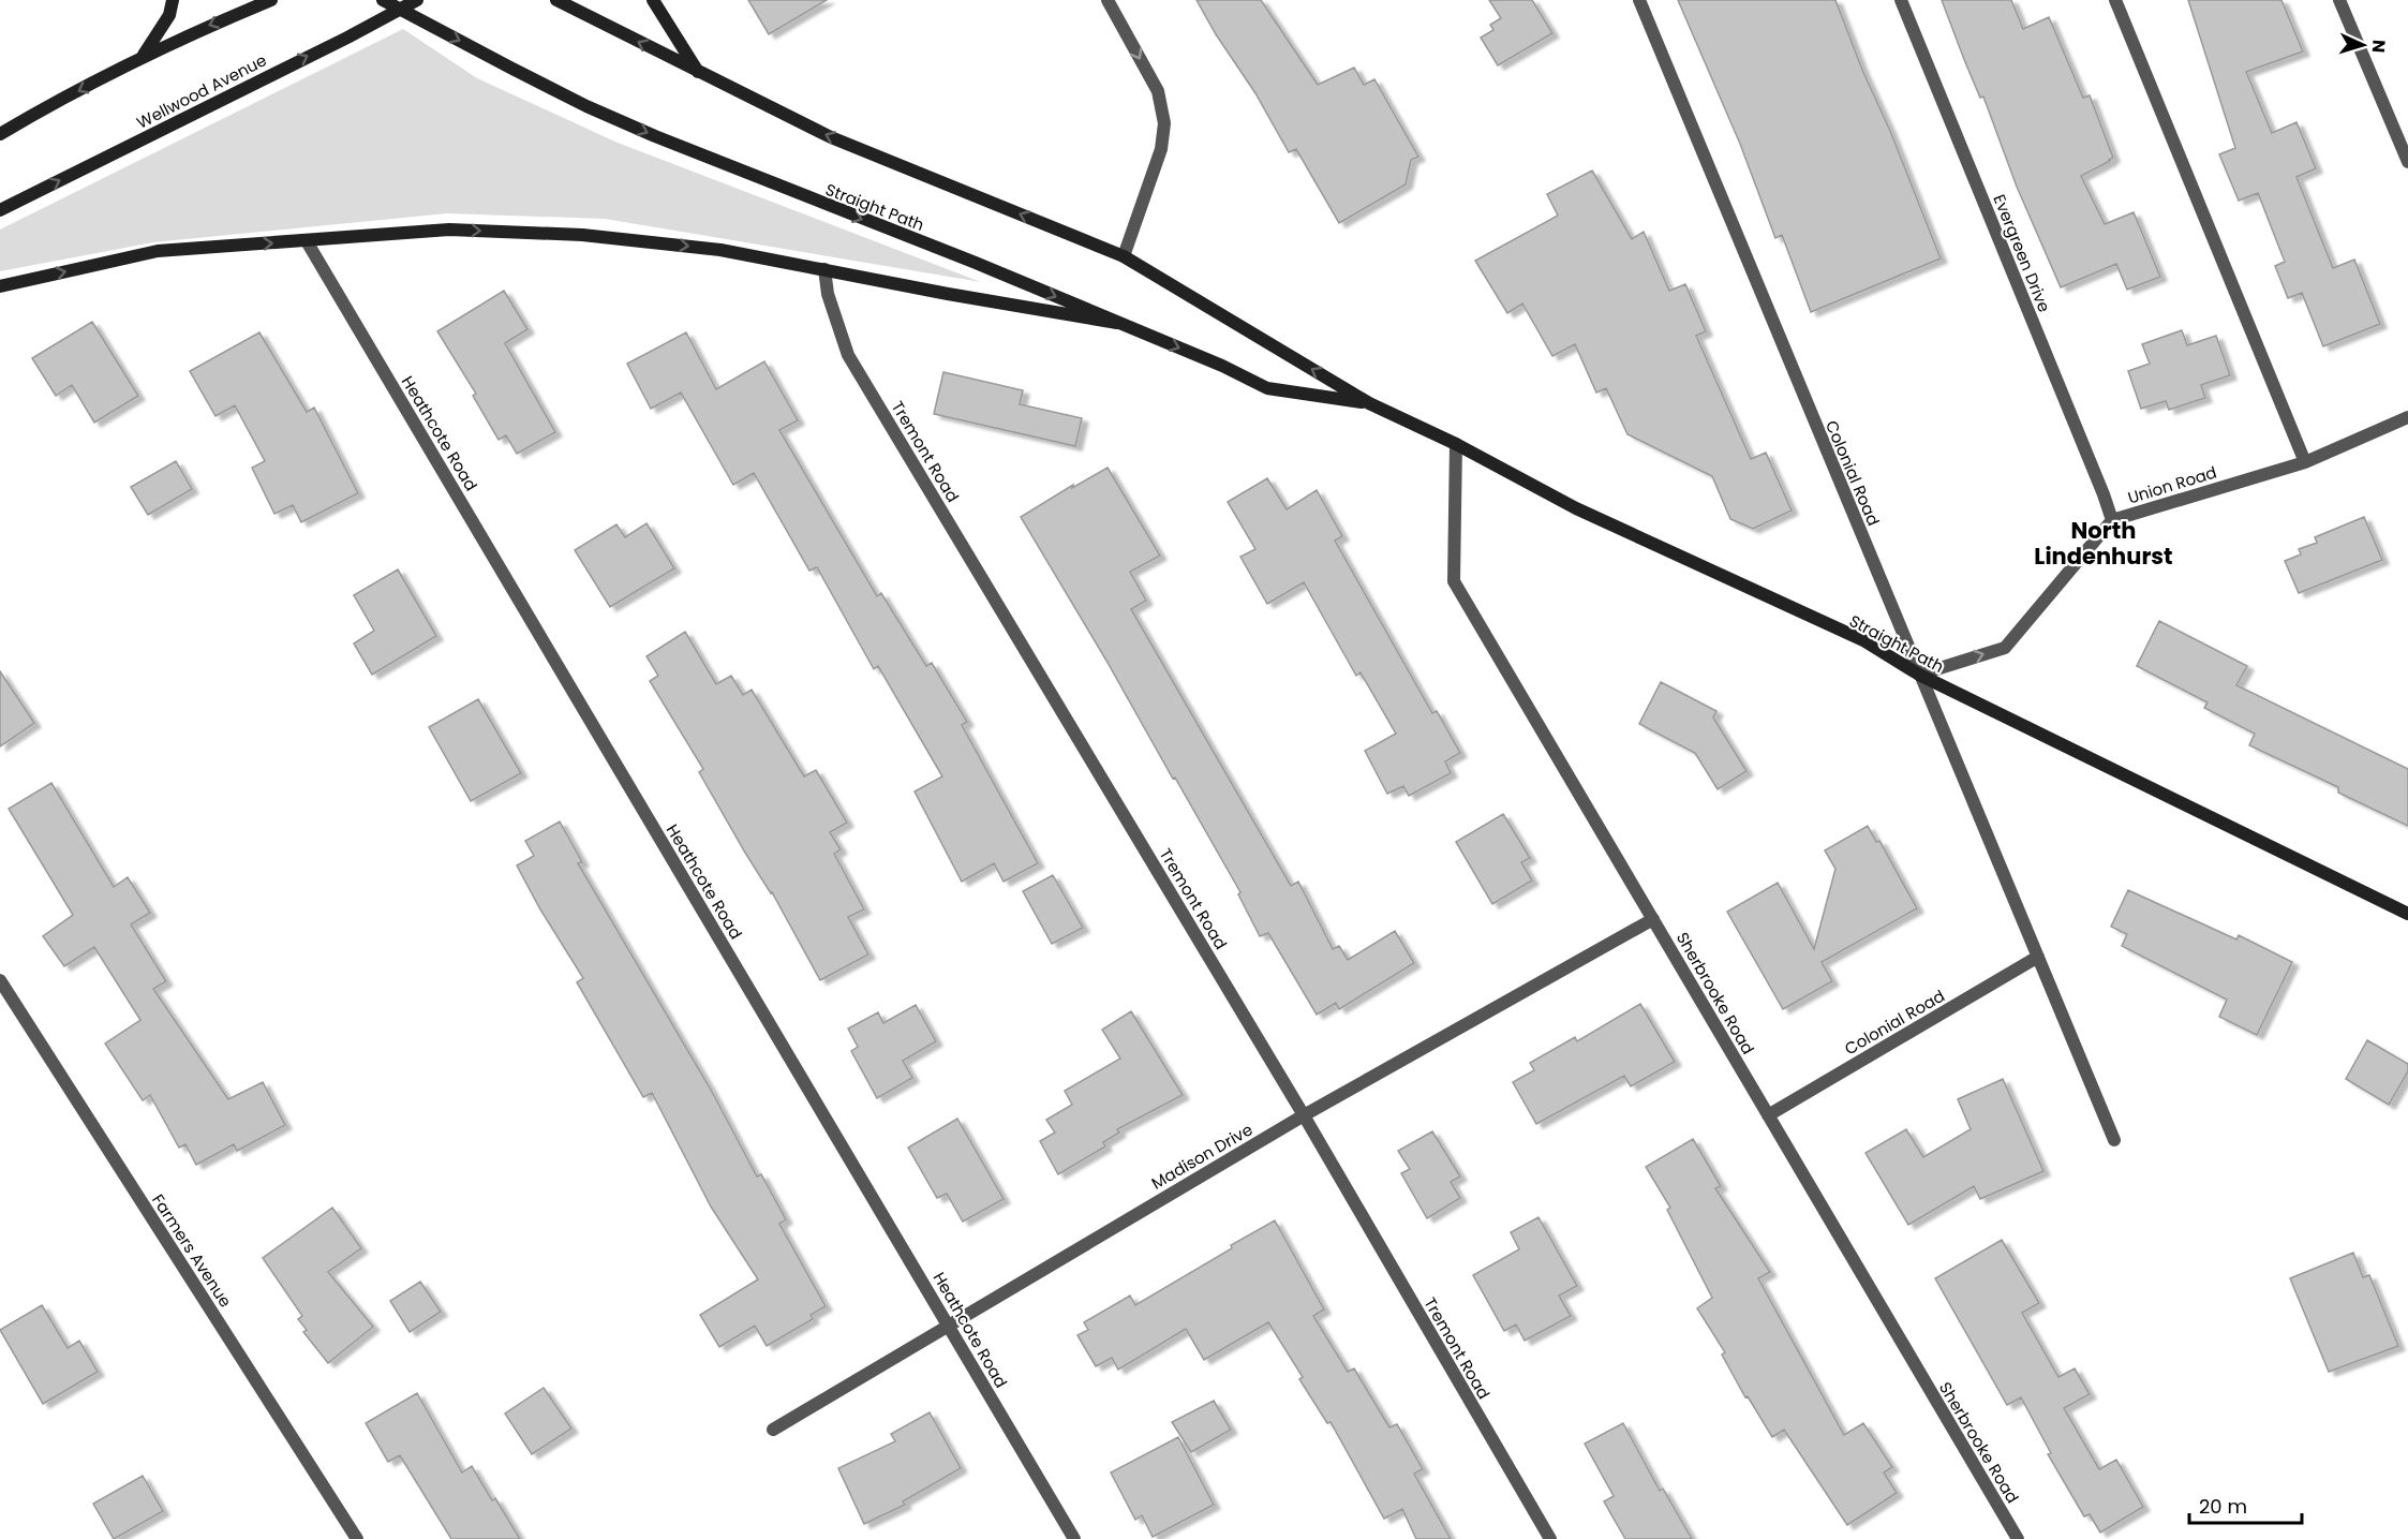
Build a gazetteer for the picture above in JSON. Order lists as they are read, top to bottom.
{
  "streets": {
    "main road": ["Wellwood Avenue", "Straight Path"],
    "street": [
      "Evergreen Drive",
      "Heathcote Road",
      "Tremont Road",
      "Colonial Road",
      "Union Road",
      "Sherbrooke Road",
      "Madison Drive",
      "Farmers Avenue"
    ]
  },
  "crossings": [
    ["Wellwood Avenue", "Straight Path"],
    ["Straight Path", "Colonial Road"],
    ["Straight Path", "Union Road"],
    ["Straight Path", "Sherbrooke Road"],
    ["Evergreen Drive", "Union Road"],
    ["Heathcote Road", "Madison Drive"],
    ["Tremont Road", "Madison Drive"],
    ["Colonial Road", "Union Road"],
    ["Colonial Road", "Sherbrooke Road"],
    ["Sherbrooke Road", "Madison Drive"]
  ],
  "one_way": ["Union Road"],
  "districts": ["North Lindenhurst"],
  "scale_bar": "20 m",
  "north": "right"
}
